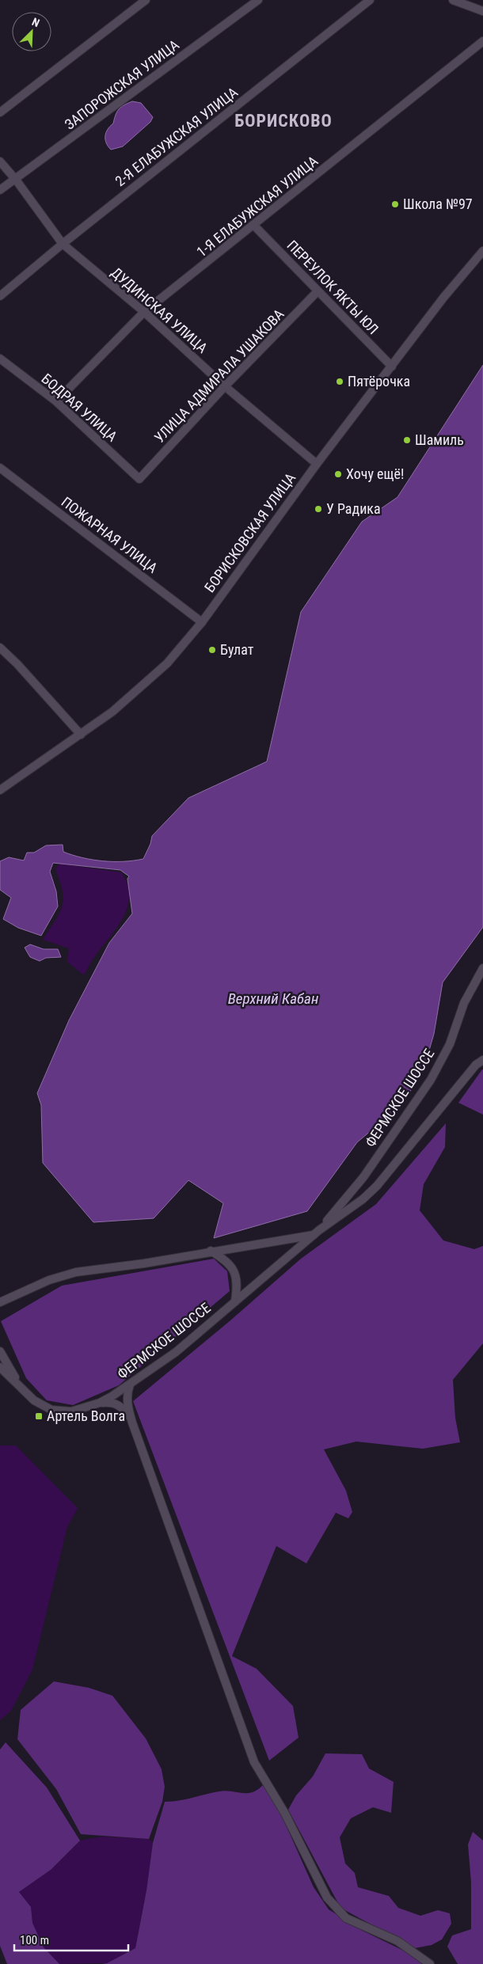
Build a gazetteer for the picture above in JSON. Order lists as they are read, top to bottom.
{
  "streets": {
    "street": [
      "ЗАПОРОЖСКАЯ УЛИЦА",
      "2-Я ЕЛАБУЖСКАЯ УЛИЦА",
      "1-Я ЕЛАБУЖСКАЯ УЛИЦА",
      "ПЕРЕУЛОК ЯКТЫ ЮЛ",
      "ДУДИНСКАЯ УЛИЦА",
      "УЛИЦА АДМИРАЛА УШАКОВА",
      "БОДРАЯ УЛИЦА",
      "БОРИСКОВСКАЯ УЛИЦА",
      "ПОЖАРНАЯ УЛИЦА",
      "ФЕРМСКОЕ ШОССЕ"
    ]
  },
  "crossings": [
    ["ЗАПОРОЖСКАЯ УЛИЦА", "ДУДИНСКАЯ УЛИЦА"],
    ["2-Я ЕЛАБУЖСКАЯ УЛИЦА", "ДУДИНСКАЯ УЛИЦА"],
    ["1-Я ЕЛАБУЖСКАЯ УЛИЦА", "ПЕРЕУЛОК ЯКТЫ ЮЛ"],
    ["1-Я ЕЛАБУЖСКАЯ УЛИЦА", "ДУДИНСКАЯ УЛИЦА"],
    ["1-Я ЕЛАБУЖСКАЯ УЛИЦА", "БОДРАЯ УЛИЦА"],
    ["ПЕРЕУЛОК ЯКТЫ ЮЛ", "УЛИЦА АДМИРАЛА УШАКОВА"],
    ["ПЕРЕУЛОК ЯКТЫ ЮЛ", "БОРИСКОВСКАЯ УЛИЦА"],
    ["ДУДИНСКАЯ УЛИЦА", "УЛИЦА АДМИРАЛА УШАКОВА"],
    ["ДУДИНСКАЯ УЛИЦА", "БОРИСКОВСКАЯ УЛИЦА"],
    ["УЛИЦА АДМИРАЛА УШАКОВА", "БОДРАЯ УЛИЦА"],
    ["БОРИСКОВСКАЯ УЛИЦА", "ПОЖАРНАЯ УЛИЦА"]
  ],
  "districts": ["БОРИСКОВО"],
  "water": ["Верхний Кабан"],
  "places": {
    "other": [
      "Школа №97",
      "Пятёрочка",
      "Шамиль",
      "Хочу ещё!",
      "У Радика",
      "Булат"
    ],
    "transit": ["Артель Волга"]
  },
  "scale_bar": "100 m",
  "north": "top right"
}
